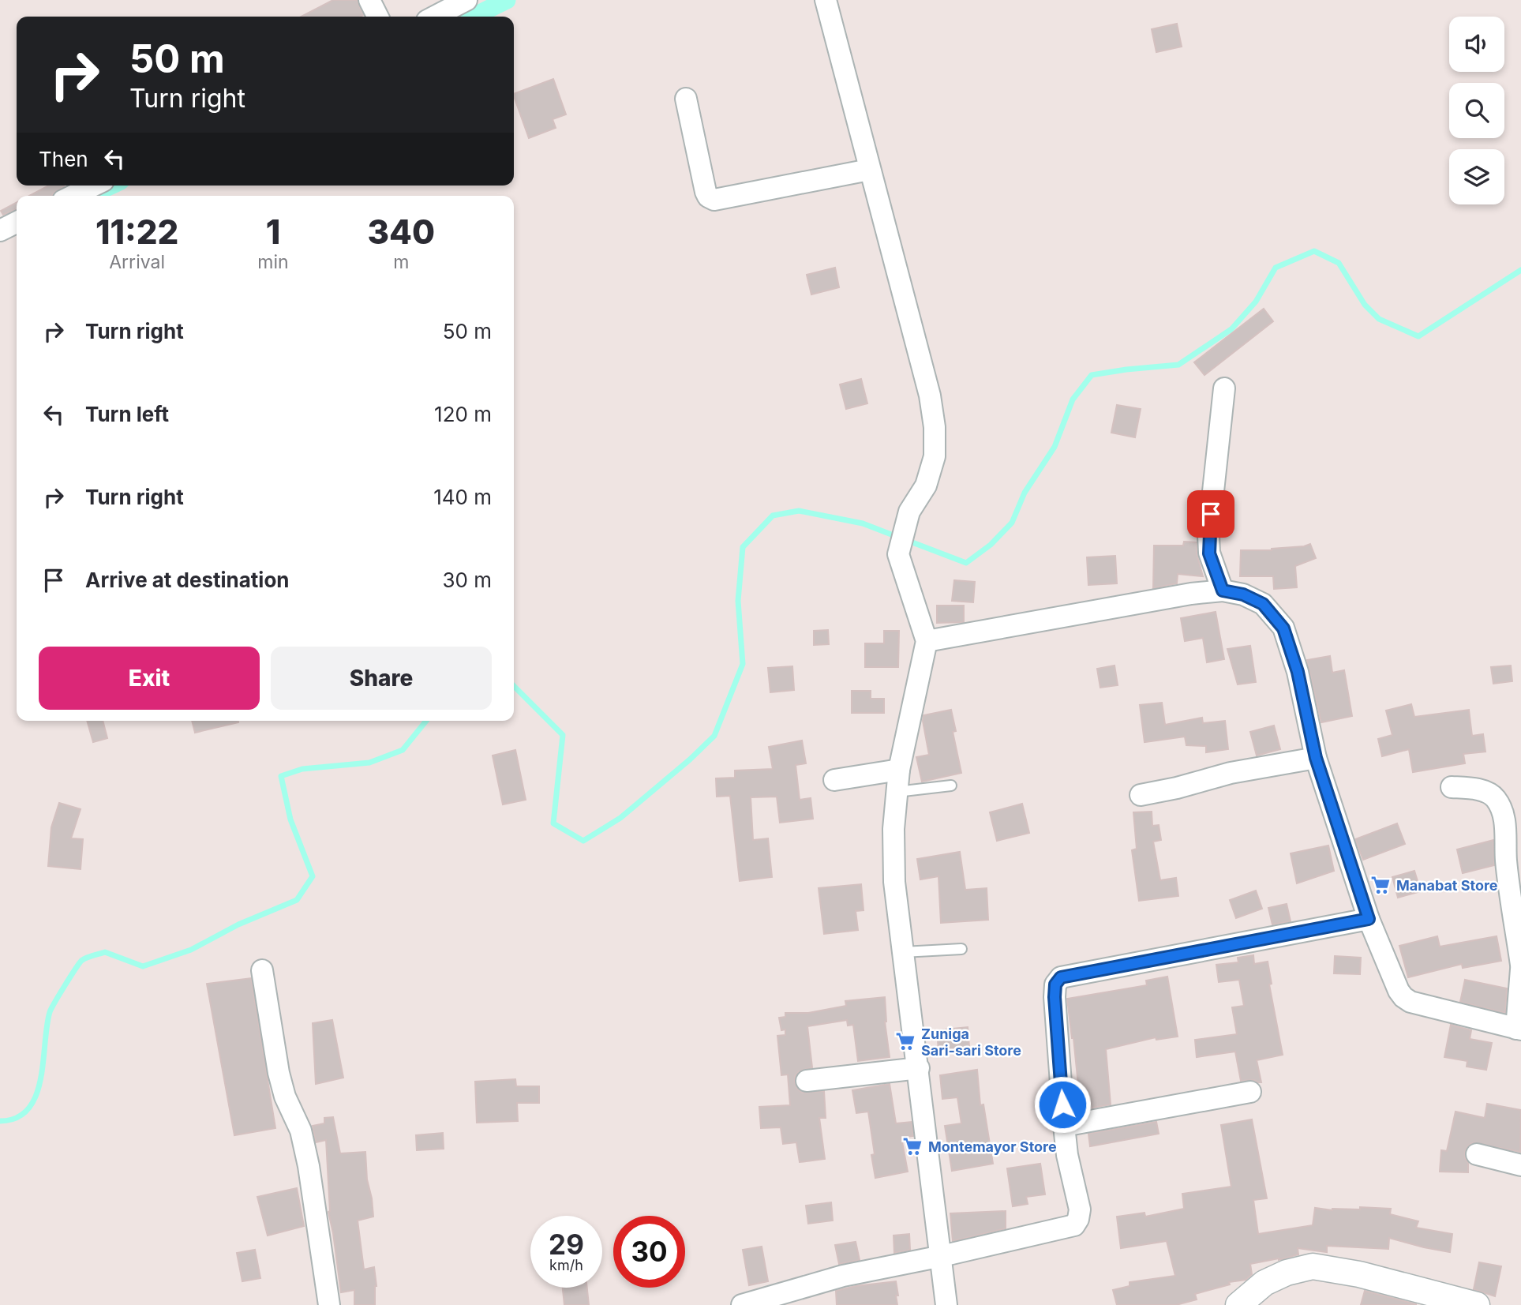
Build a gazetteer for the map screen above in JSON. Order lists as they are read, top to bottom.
{
  "places": {
    "supermarket": ["Manabat Store", "Zuniga Sari-sari Store", "Montemayor Store"]
  },
  "page": {
    "turn": ["50 m", "Turn right"],
    "then": "Then",
    "eta": [
      "11:22",
      "Arrival",
      "1",
      "min",
      "340",
      "m"
    ],
    "list": [
      {
        "name": "Turn right",
        "value": "50 m"
      },
      {
        "name": "Turn left",
        "value": "120 m"
      },
      {
        "name": "Turn right",
        "value": "140 m"
      },
      {
        "name": "Arrive at destination",
        "value": "30 m"
      }
    ],
    "buttons": ["Exit", "Share"],
    "speed": "29 km/h",
    "limit": "30"
  }
}
